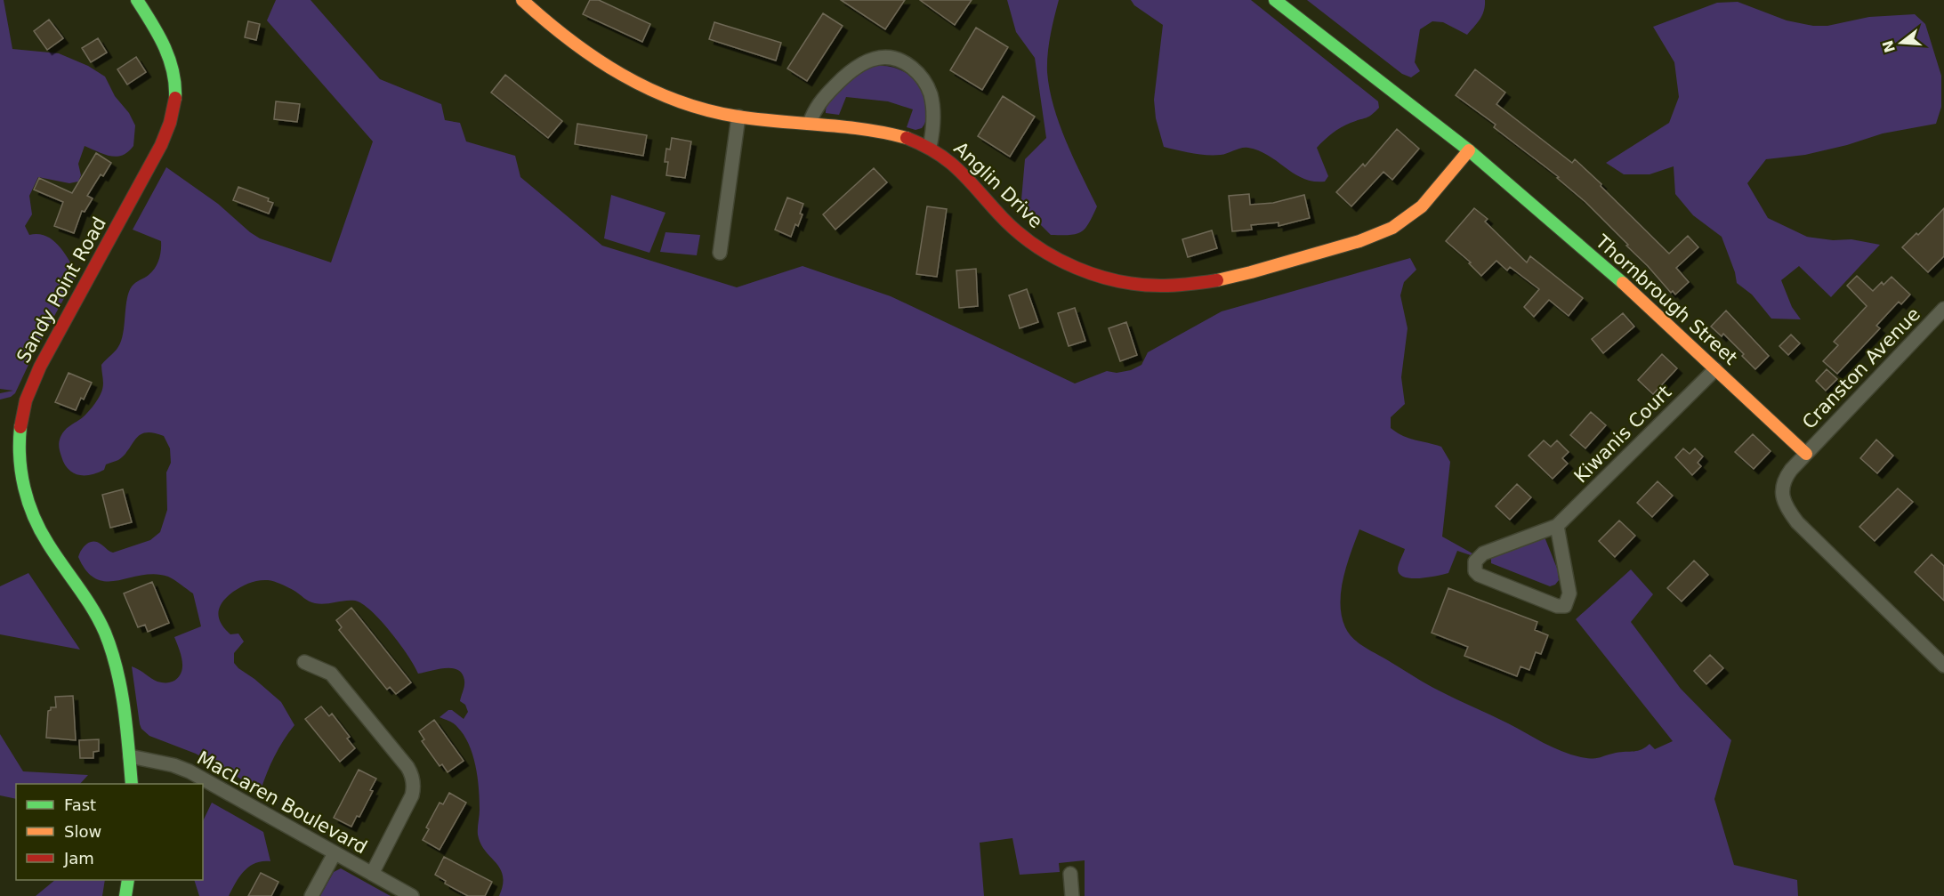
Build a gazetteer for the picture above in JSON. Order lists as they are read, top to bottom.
{
  "streets": {
    "street": [
      "Anglin Drive",
      "Sandy Point Road",
      "Thornbrough Street",
      "Cranston Avenue",
      "Kiwanis Court",
      "MacLaren Boulevard"
    ]
  },
  "crossings": [
    ["Anglin Drive", "Thornbrough Street"],
    ["Sandy Point Road", "MacLaren Boulevard"],
    ["Thornbrough Street", "Cranston Avenue"],
    ["Thornbrough Street", "Kiwanis Court"]
  ],
  "legend": ["Fast", "Slow", "Jam"],
  "north": "left"
}
